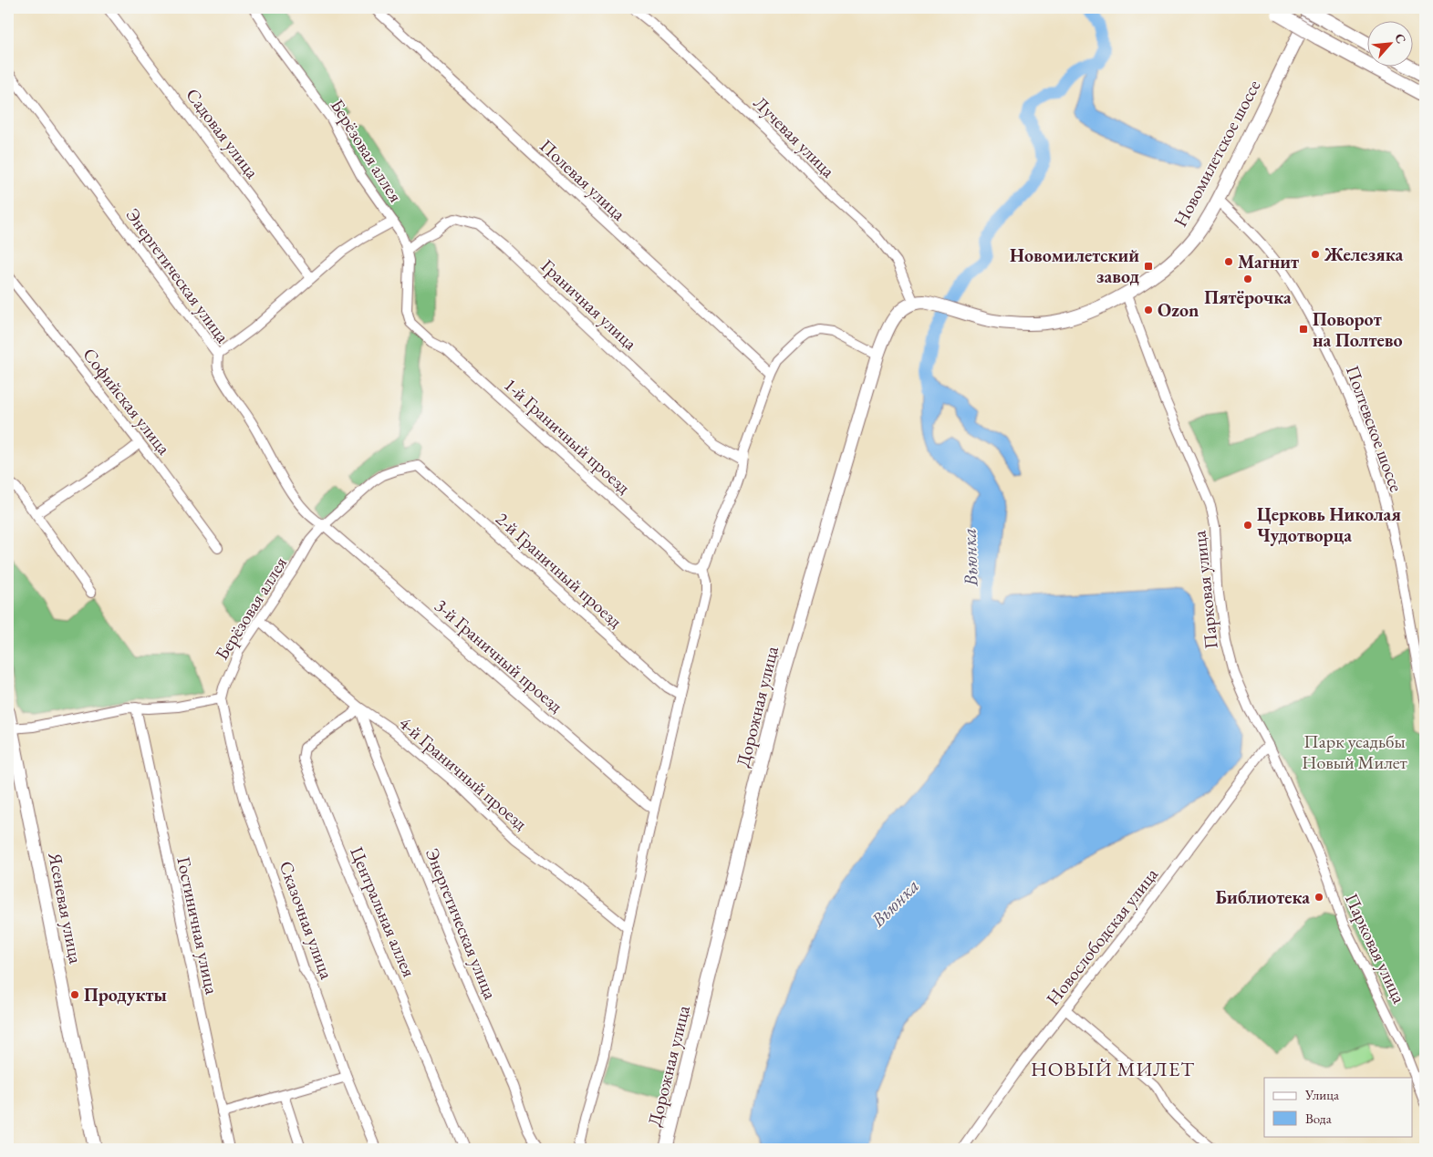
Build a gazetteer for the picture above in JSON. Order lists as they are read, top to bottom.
{
  "streets": {
    "main road": ["Новомилетское шоссе", "Дорожная улица", "Ясеневая улица"],
    "street": [
      "Садовая улица",
      "Лучевая улица",
      "Берёзовая аллея",
      "Полевая улица",
      "Энергетическая улица",
      "Граничная улица",
      "Софийская улица",
      "Полтевское шоссе",
      "1-й Граничный проезд",
      "2-й Граничный проезд",
      "Парковая улица",
      "3-й Граничный проезд",
      "4-й Граничный проезд",
      "Центральная аллея",
      "Сказочная улица",
      "Гостиничная улица",
      "Новослободская улица"
    ]
  },
  "crossings": [
    ["Лучевая улица", "Новомилетское шоссе"],
    ["Лучевая улица", "Дорожная улица"],
    ["Берёзовая аллея", "Энергетическая улица"],
    ["Берёзовая аллея", "Граничная улица"],
    ["Берёзовая аллея", "1-й Граничный проезд"],
    ["Берёзовая аллея", "2-й Граничный проезд"],
    ["Берёзовая аллея", "3-й Граничный проезд"],
    ["Берёзовая аллея", "4-й Граничный проезд"],
    ["Берёзовая аллея", "Сказочная улица"],
    ["Новомилетское шоссе", "Полтевское шоссе"],
    ["Новомилетское шоссе", "Парковая улица"],
    ["Новомилетское шоссе", "Дорожная улица"],
    ["Энергетическая улица", "3-й Граничный проезд"],
    ["Энергетическая улица", "4-й Граничный проезд"],
    ["Энергетическая улица", "Центральная аллея"],
    ["Парковая улица", "Новослободская улица"],
    ["4-й Граничный проезд", "Центральная аллея"]
  ],
  "districts": ["НОВЫЙ МИЛЕТ"],
  "water": ["Вьюнка"],
  "parks": ["Парк усадьбы Новый Милет"],
  "places": {
    "other": [
      "Железяка",
      "Магнит",
      "Пятёрочка",
      "Ozon",
      "Церковь Николая Чудотворца",
      "Библиотека",
      "Продукты"
    ],
    "transit": ["Новомилетский завод", "Поворот на Полтево"]
  },
  "legend": ["Улица", "Вода"],
  "north": "top right"
}
